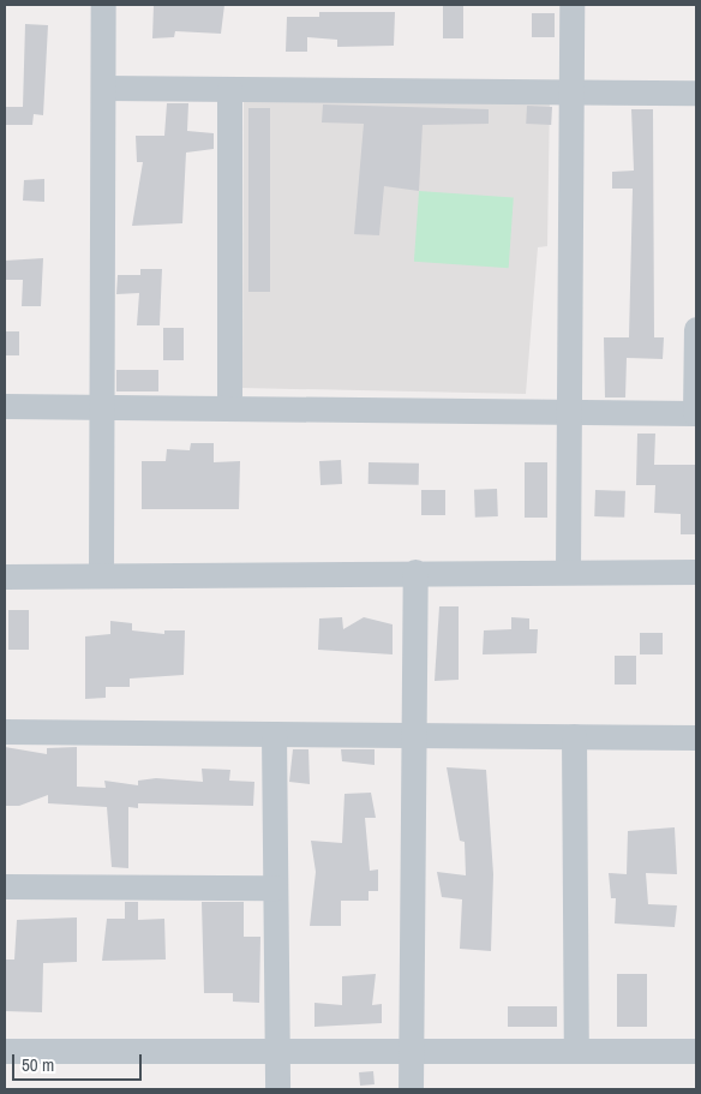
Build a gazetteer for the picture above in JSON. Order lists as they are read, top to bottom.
{
  "scale_bar": "50 m"
}
